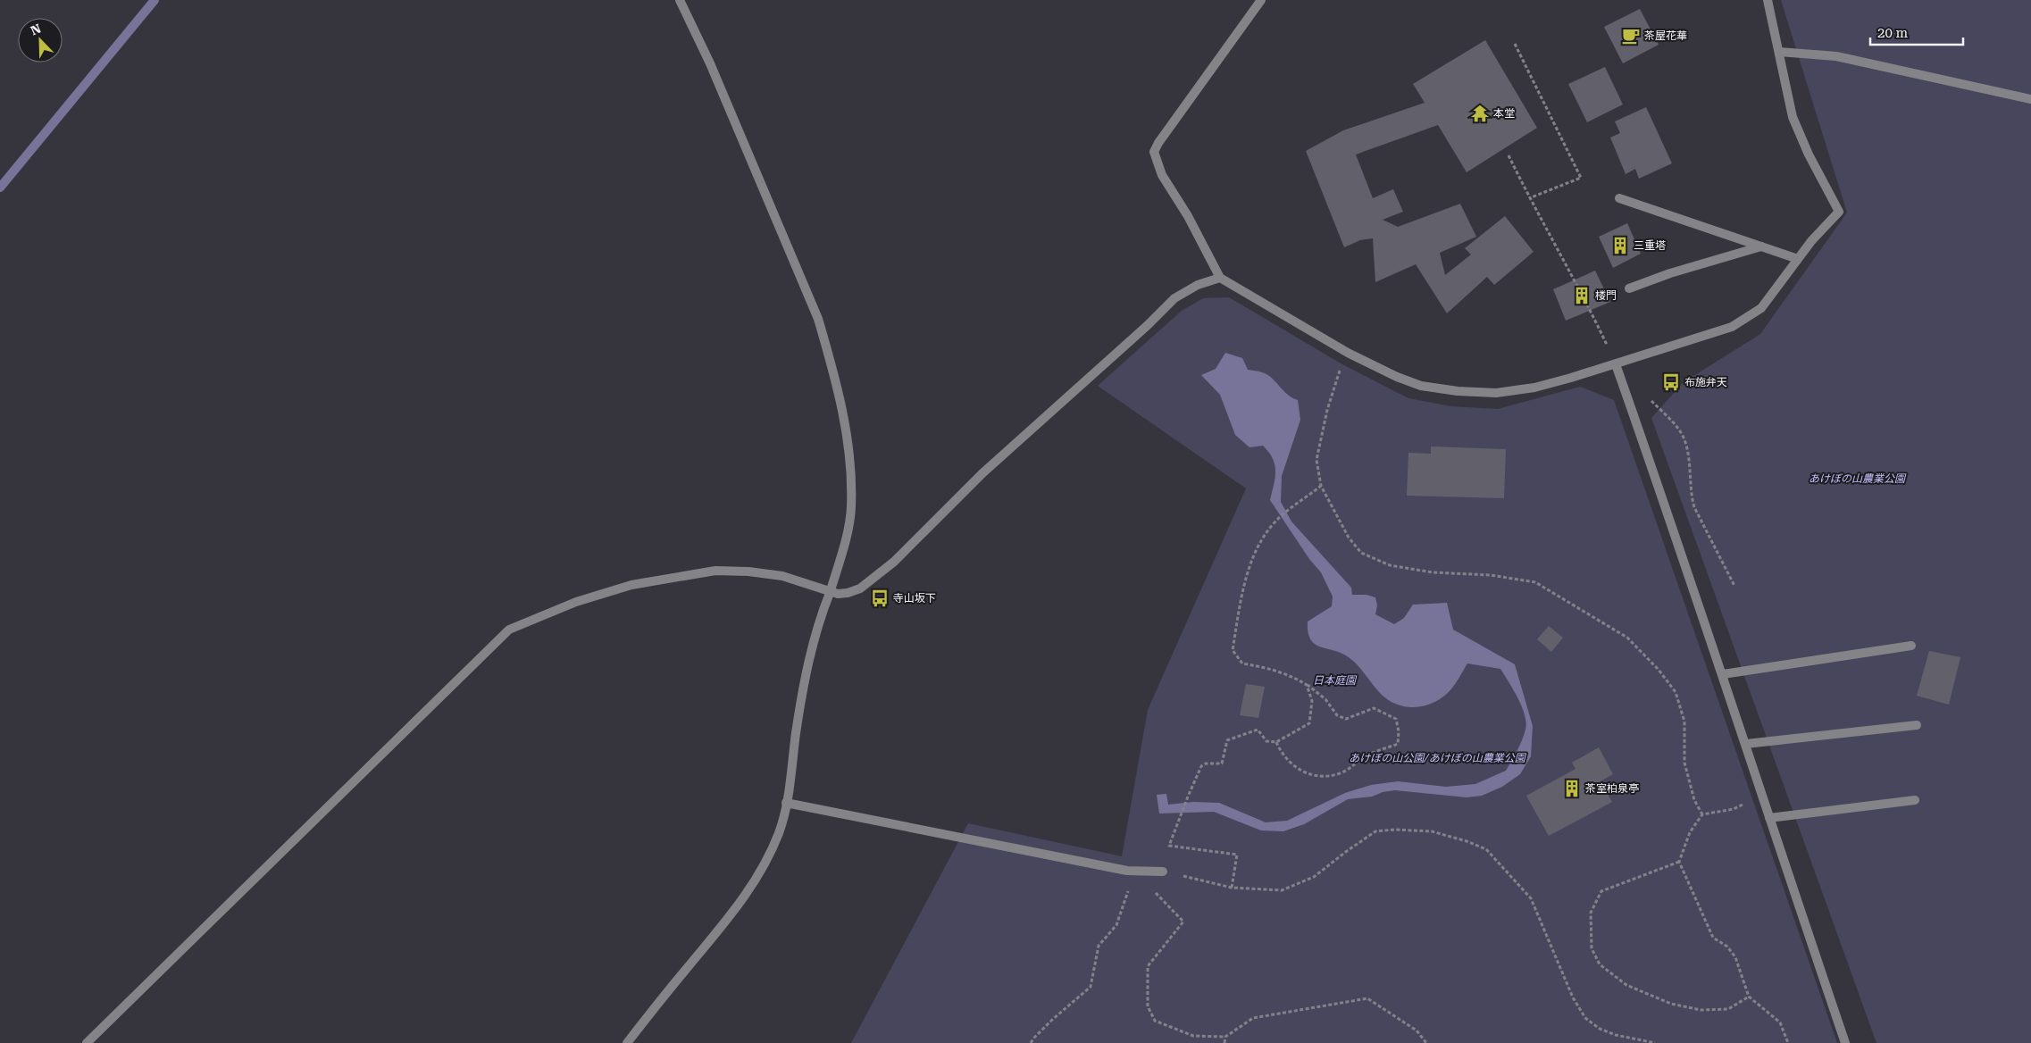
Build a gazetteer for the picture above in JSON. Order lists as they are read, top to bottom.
{
  "parks": ["あけぼの山農業公園", "日本庭園", "あけぼの山公園/あけぼの山農業公園"],
  "places": {
    "cafe": ["茶屋花華"],
    "temple": ["本堂"],
    "building": ["三重塔", "楼門", "茶室柏泉亭"],
    "bus stop": ["布施弁天", "寺山坂下"]
  },
  "scale_bar": "20 m",
  "north": "top left"
}
